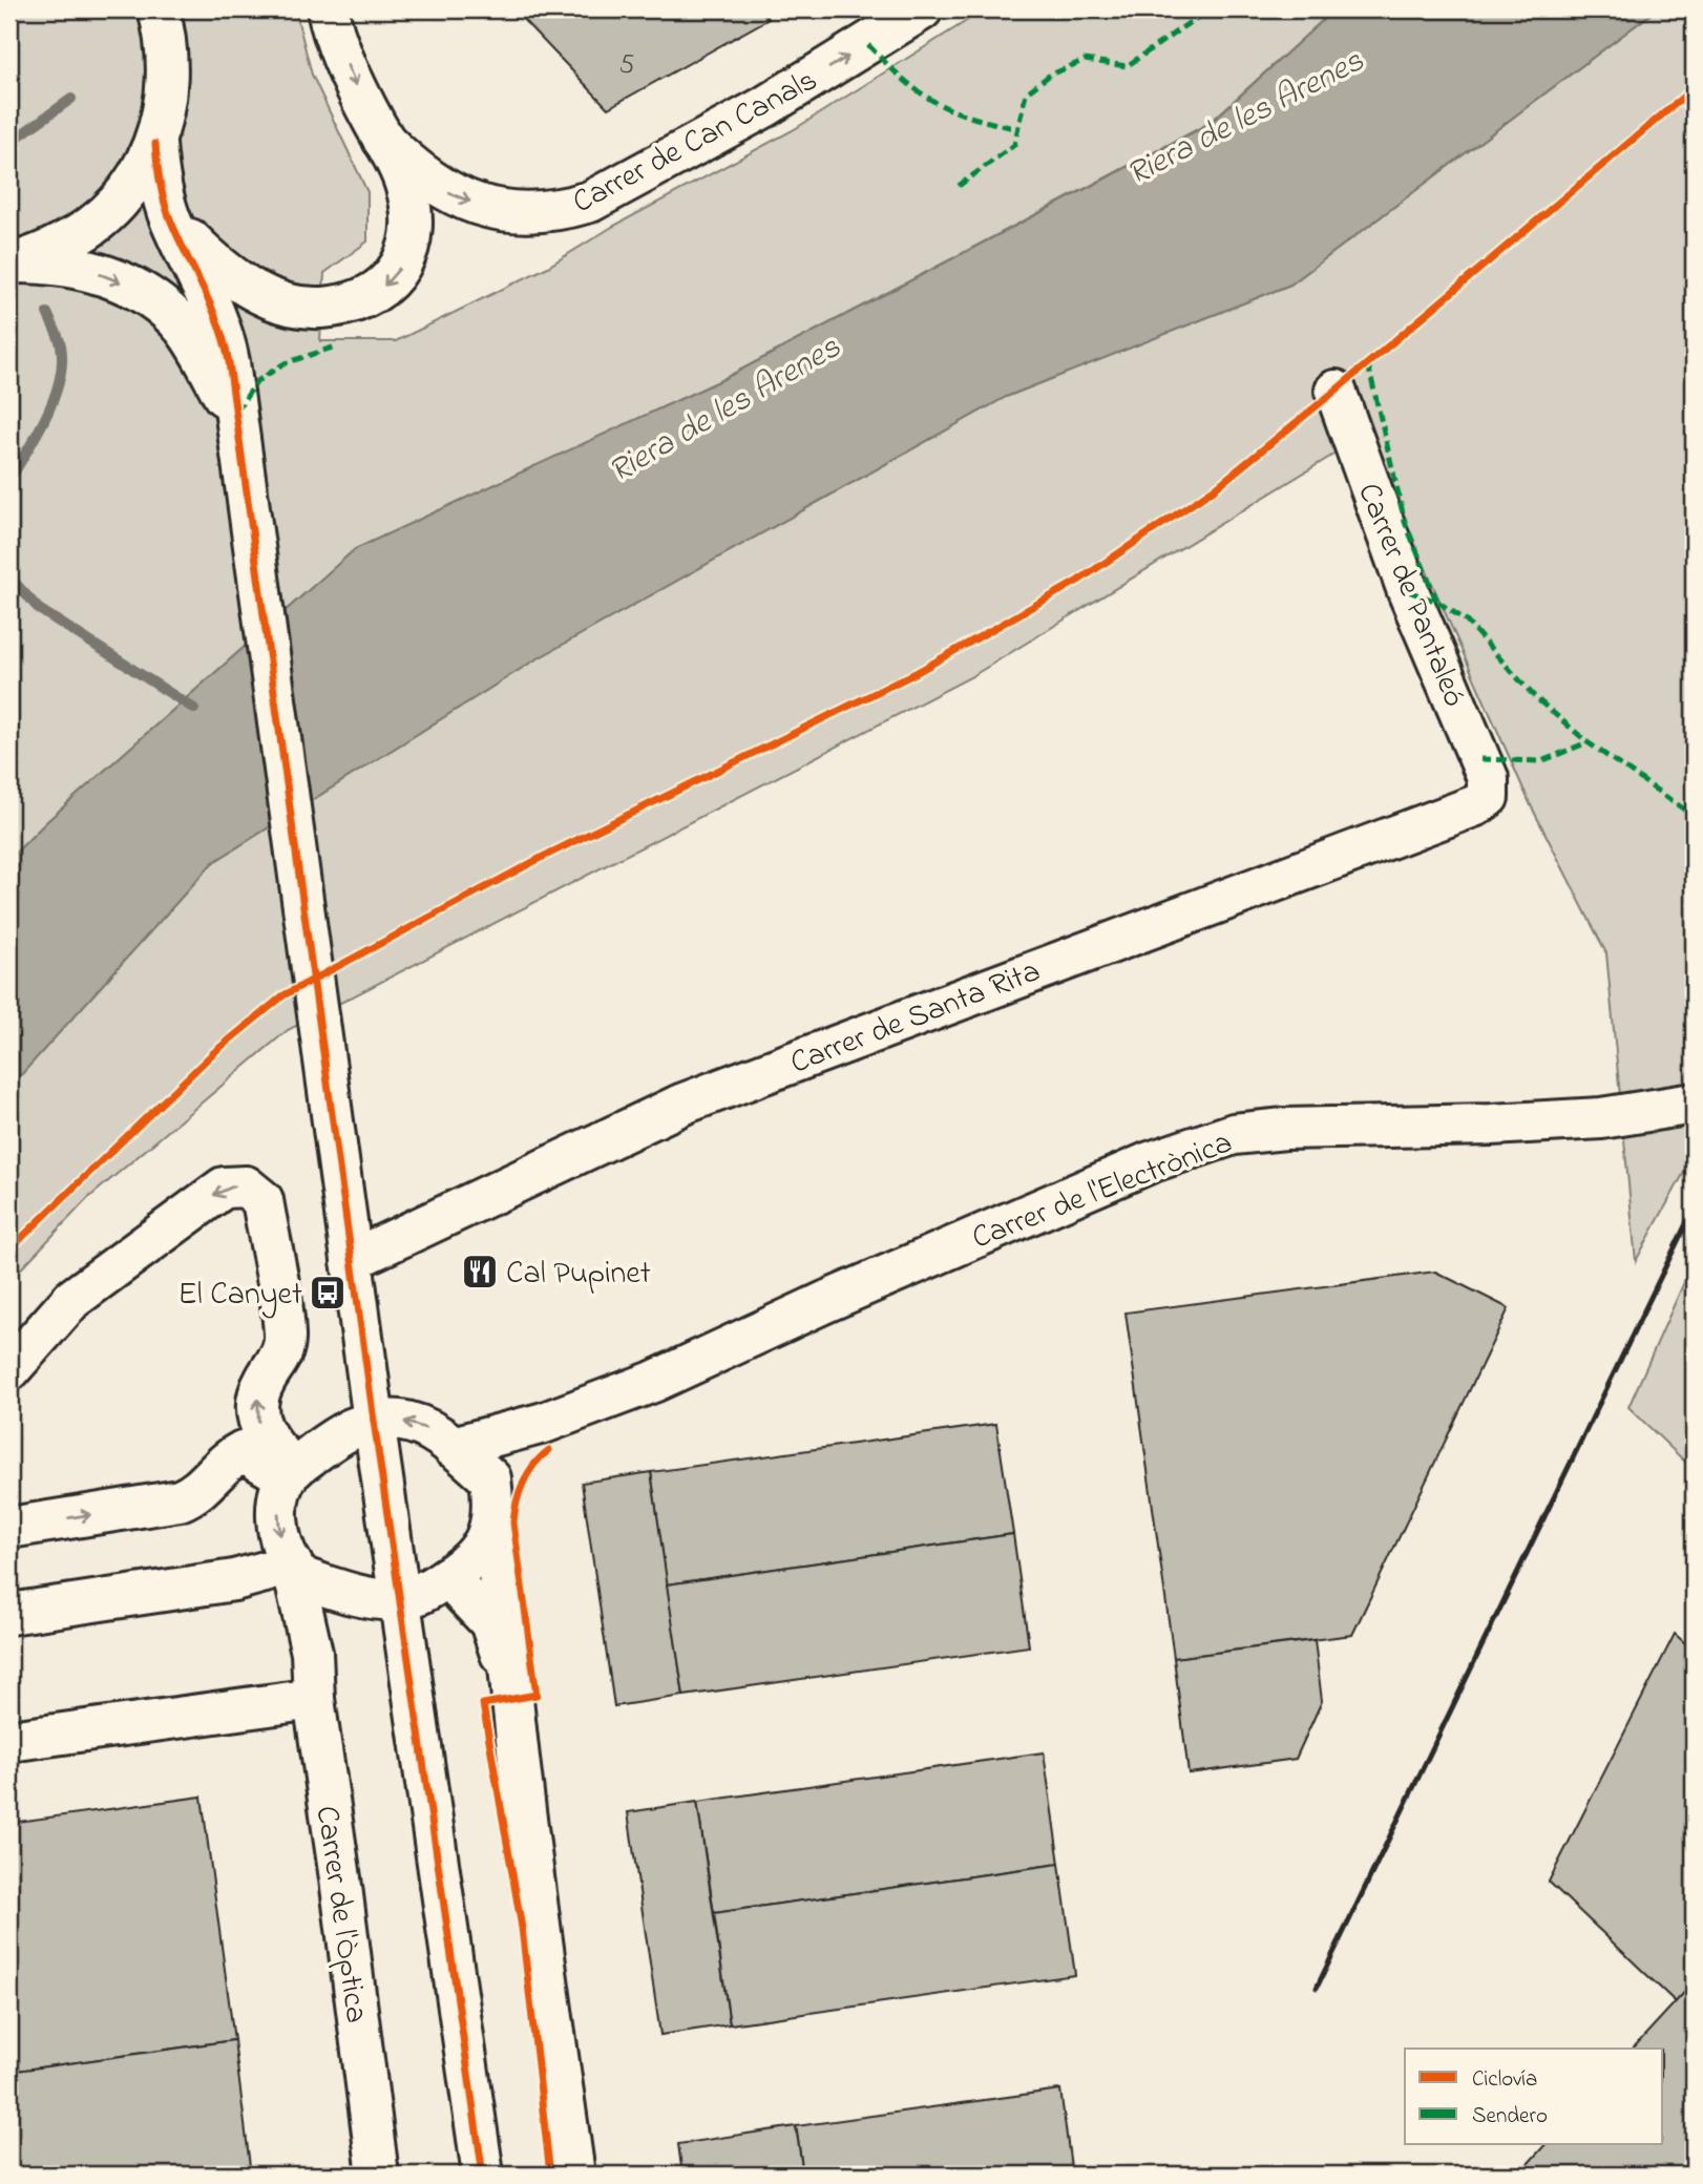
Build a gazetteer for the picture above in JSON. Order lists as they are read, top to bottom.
{
  "streets": {
    "street": [
      "Carrer de Can Canals",
      "Carrer de Pantaleó",
      "Carrer de Santa Rita",
      "Carrer de l'Electrònica",
      "Carrer de l'Òptica"
    ]
  },
  "crossings": [
    ["Carrer de Pantaleó", "Carrer de Santa Rita"]
  ],
  "water": ["Riera de les Arenes"],
  "places": {
    "restaurant": ["Cal Pupinet"],
    "bus stop": ["El Canyet"]
  },
  "house_numbers": ["5"],
  "legend": ["Ciclovía", "Sendero"]
}
